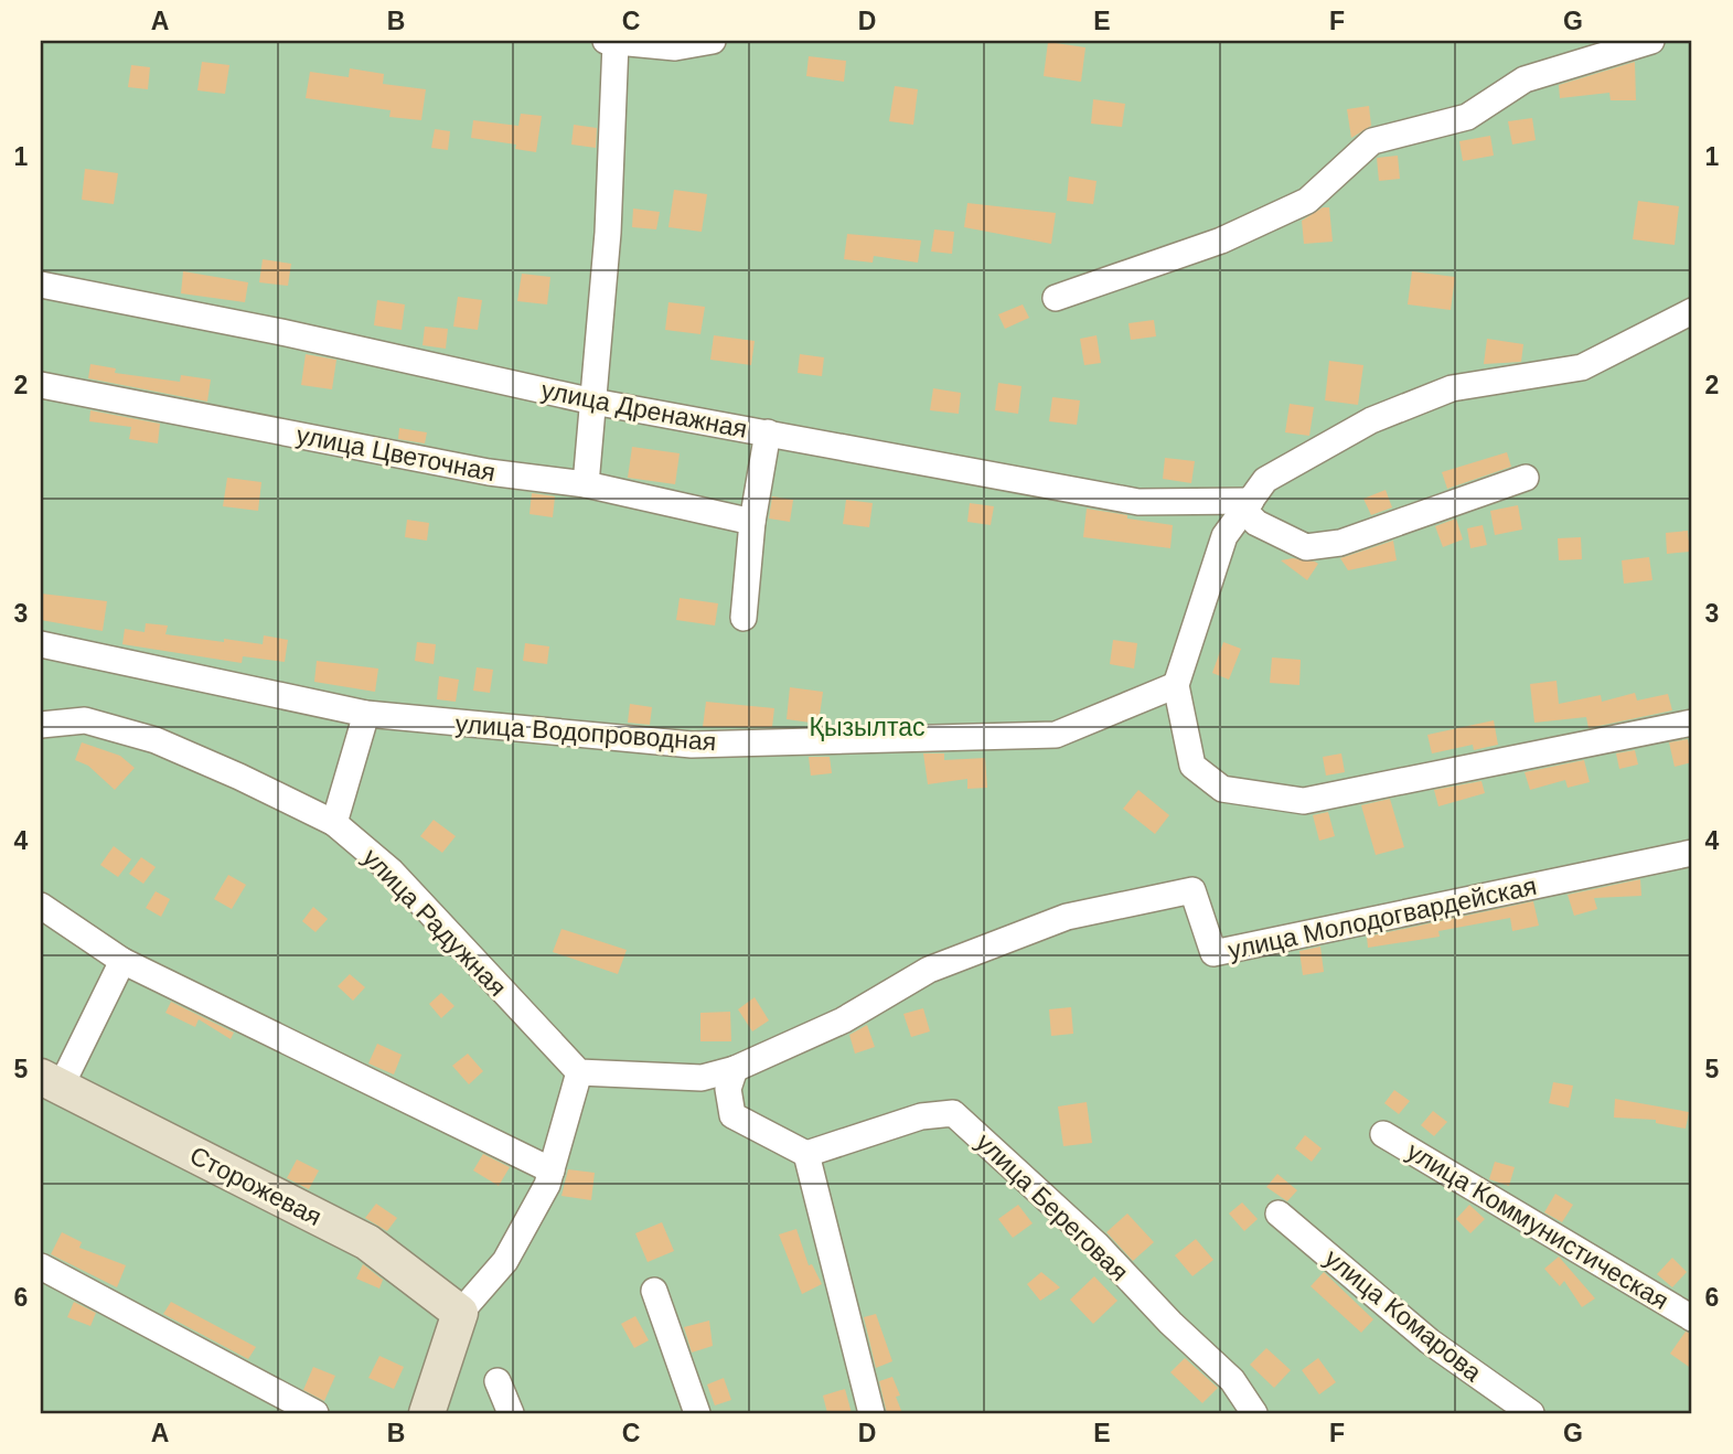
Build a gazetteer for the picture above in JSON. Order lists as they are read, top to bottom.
{
  "streets": {
    "street": [
      "улица Дренажная",
      "улица Цветочная",
      "улица Водопроводная",
      "улица Молодогвардейская",
      "улица Радужная",
      "Сторожевая",
      "улица Береговая",
      "улица Коммунистическая",
      "улица Комарова"
    ]
  },
  "parks": ["Қызылтас"],
  "grid": {
    "columns": [
      "A",
      "B",
      "C",
      "D",
      "E",
      "F",
      "G"
    ],
    "rows": [
      "1",
      "2",
      "3",
      "4",
      "5",
      "6"
    ]
  }
}
